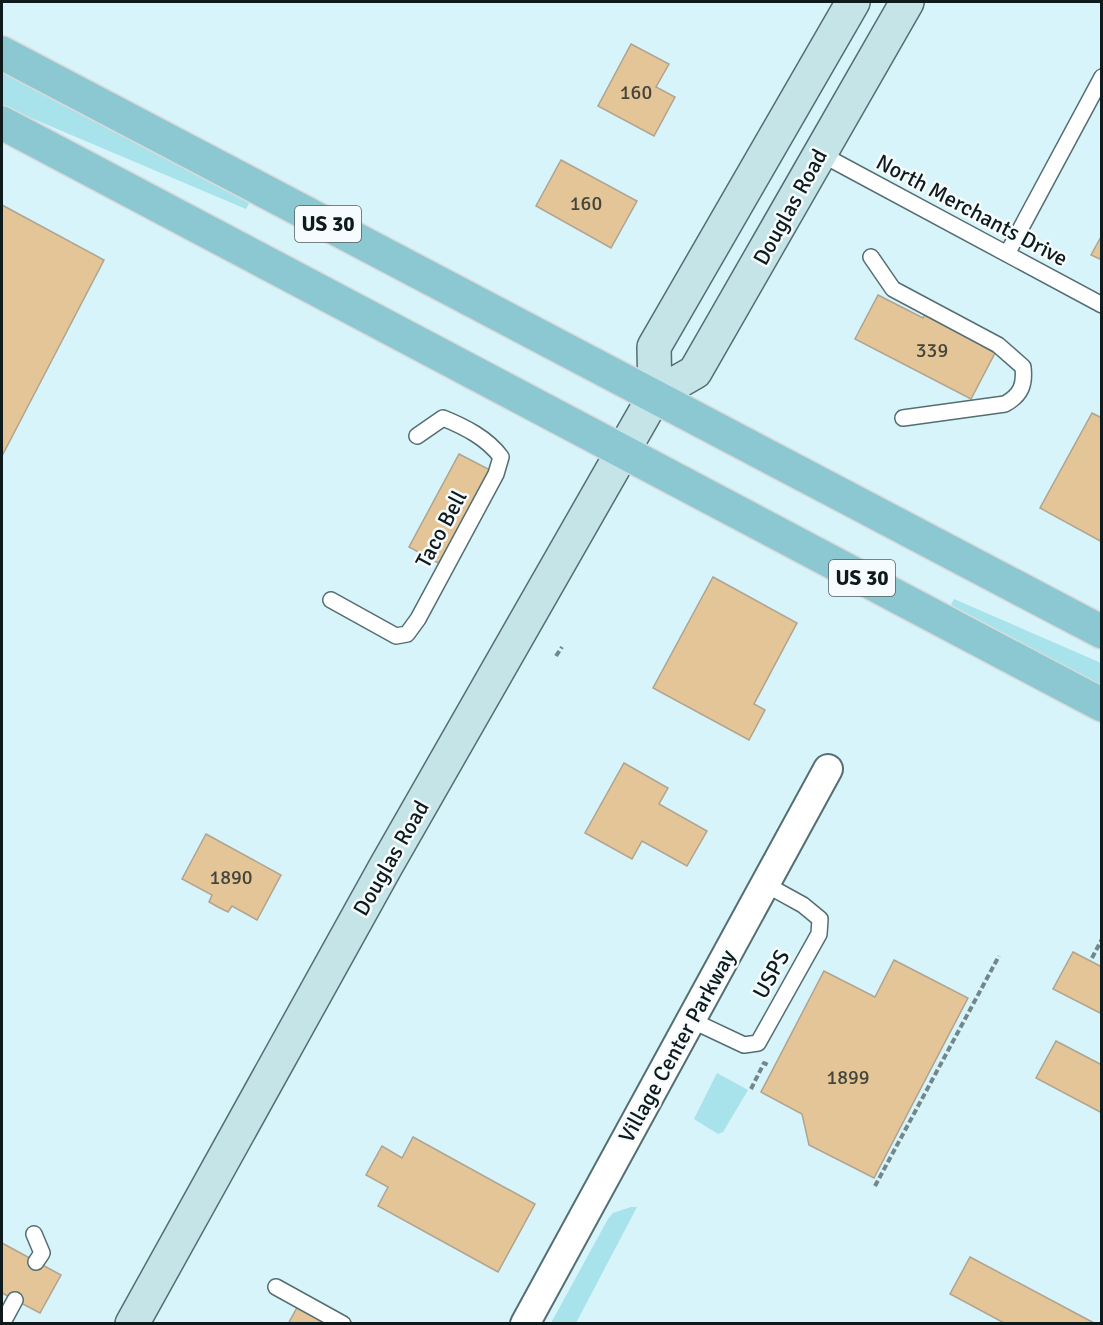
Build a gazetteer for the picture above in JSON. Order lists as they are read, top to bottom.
{
  "streets": {
    "main road": ["US 30"],
    "street": ["Douglas Road", "Village Center Parkway"],
    "lane": ["North Merchants Drive", "Taco Bell", "USPS"]
  },
  "crossings": [
    ["Douglas Road", "North Merchants Drive"],
    ["Douglas Road", "US 30"],
    ["USPS", "Village Center Parkway"]
  ],
  "house_numbers": [
    "160",
    "160",
    "339",
    "1890",
    "1899"
  ]
}
